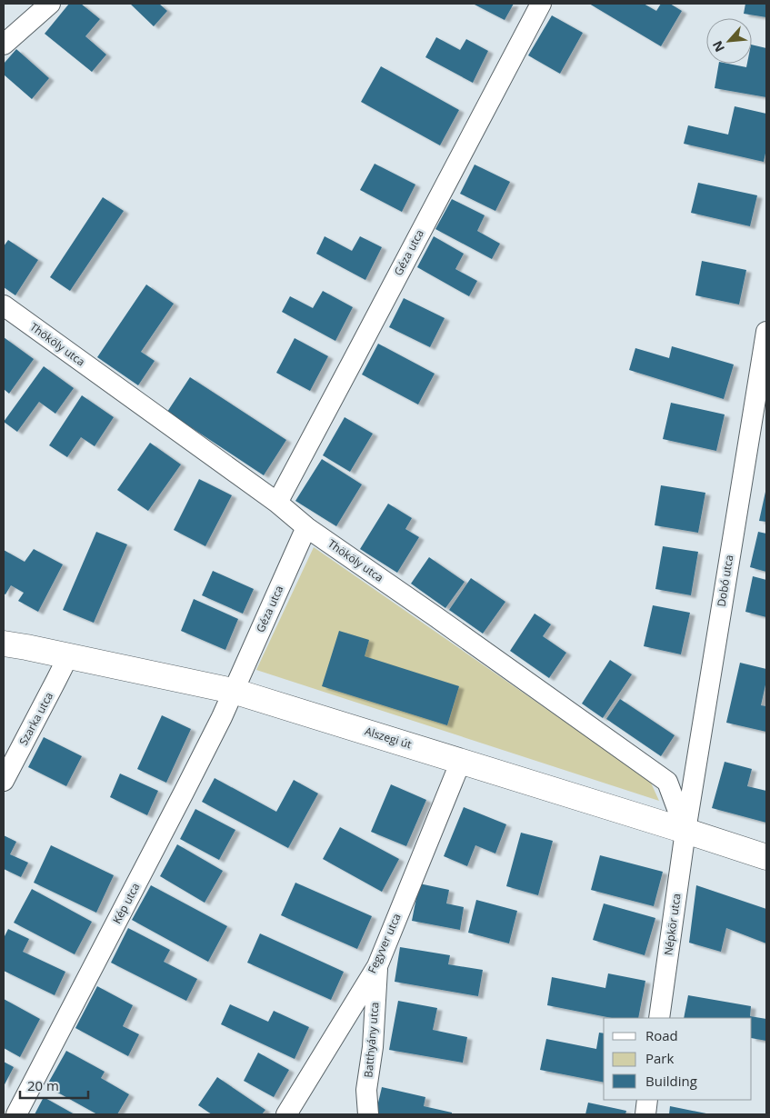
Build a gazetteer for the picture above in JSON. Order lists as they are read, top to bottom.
{
  "streets": {
    "main road": ["Alszegi út"],
    "street": [
      "Géza utca",
      "Thököly utca",
      "Dobó utca",
      "Szarka utca",
      "Kép utca",
      "Népkör utca",
      "Fegyver utca",
      "Batthyány utca"
    ]
  },
  "crossings": [
    ["Géza utca", "Thököly utca"],
    ["Géza utca", "Alszegi út"],
    ["Géza utca", "Kép utca"],
    ["Thököly utca", "Dobó utca"],
    ["Thököly utca", "Alszegi út"],
    ["Thököly utca", "Népkör utca"],
    ["Dobó utca", "Alszegi út"],
    ["Dobó utca", "Népkör utca"],
    ["Szarka utca", "Alszegi út"],
    ["Alszegi út", "Kép utca"],
    ["Alszegi út", "Népkör utca"],
    ["Alszegi út", "Fegyver utca"],
    ["Fegyver utca", "Batthyány utca"]
  ],
  "legend": ["Road", "Park", "Building"],
  "scale_bar": "20 m",
  "north": "bottom left"
}
